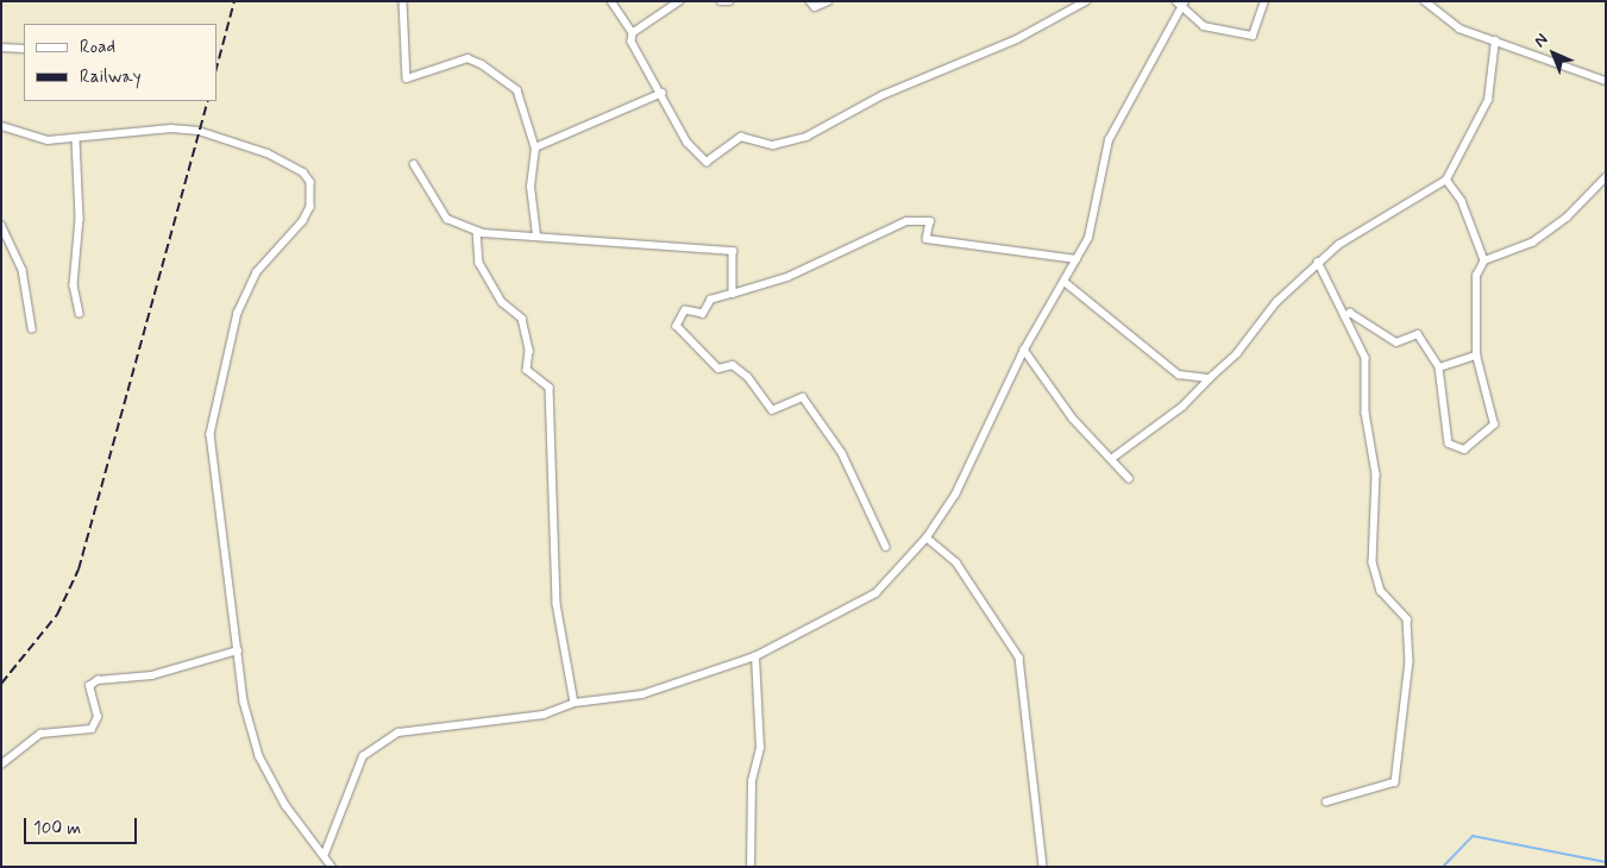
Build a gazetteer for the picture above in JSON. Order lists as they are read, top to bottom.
{
  "legend": ["Road", "Railway"],
  "scale_bar": "100 m",
  "north": "top left"
}
